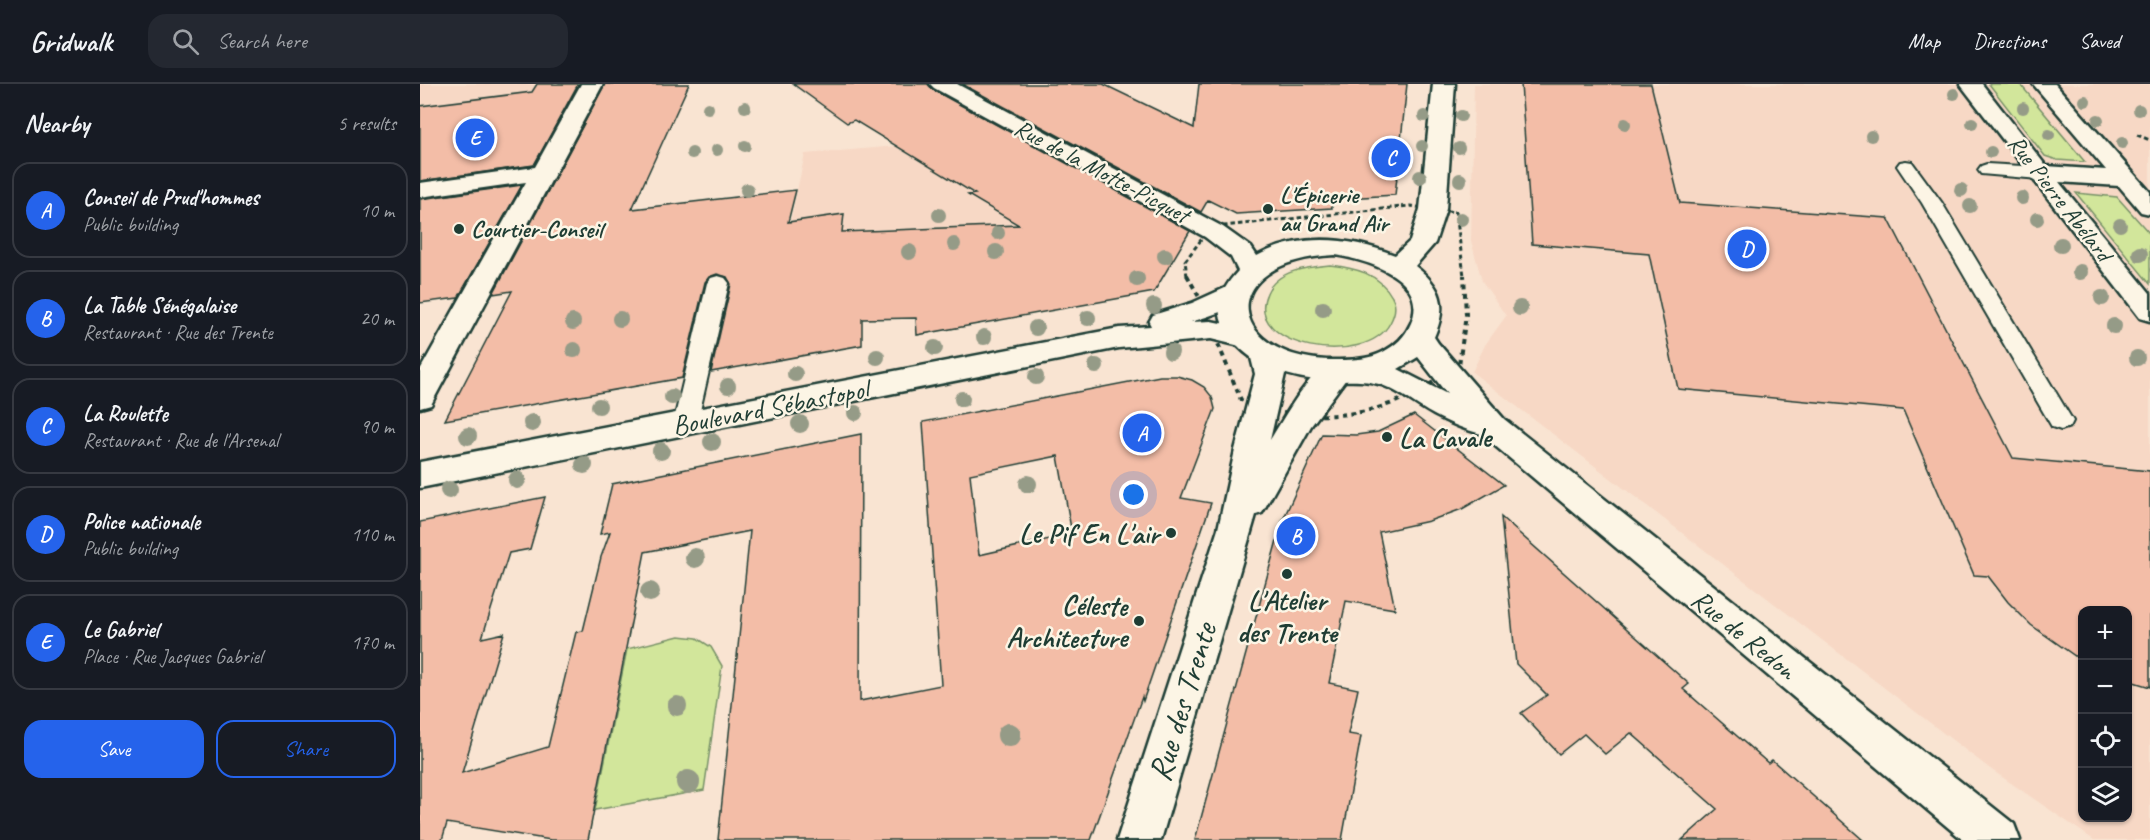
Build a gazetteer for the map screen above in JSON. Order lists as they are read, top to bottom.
{
  "streets": {
    "street": [
      "Rue de la Motte-Picquet",
      "Rue Pierre Abélard",
      "Boulevard Sébastopol",
      "Rue de Redon",
      "Rue des Trente"
    ]
  },
  "crossings": [
    ["Rue de la Motte-Picquet", "Boulevard Sébastopol"],
    ["Rue de la Motte-Picquet", "Rue de Redon"],
    ["Rue de la Motte-Picquet", "Rue des Trente"],
    ["Boulevard Sébastopol", "Rue de Redon"],
    ["Boulevard Sébastopol", "Rue des Trente"],
    ["Rue de Redon", "Rue des Trente"]
  ],
  "places": [
    "L'Épicerie au Grand Air",
    "Courtier-Conseil",
    "La Cavale",
    "Le Pif En L'air",
    "L'Atelier des Trente",
    "Céleste Architecture"
  ],
  "page": {
    "header": "Gridwalk",
    "search": "Search here",
    "nav": ["Map", "Directions", "Saved"],
    "heading": ["Nearby", "5 results"],
    "pins": [
      "E",
      "C",
      "D",
      "A",
      "B"
    ],
    "list": [
      {
        "mark": "A",
        "name": "Conseil de Prud'hommes",
        "note": "Public building",
        "value": "10 m"
      },
      {
        "mark": "B",
        "name": "La Table Sénégalaise",
        "note": "Restaurant · Rue des Trente",
        "value": "20 m"
      },
      {
        "mark": "C",
        "name": "La Roulette",
        "note": "Restaurant · Rue de l'Arsenal",
        "value": "90 m"
      },
      {
        "mark": "D",
        "name": "Police nationale",
        "note": "Public building",
        "value": "110 m"
      },
      {
        "mark": "E",
        "name": "Le Gabriel",
        "note": "Place · Rue Jacques Gabriel",
        "value": "170 m"
      }
    ],
    "map_buttons": ["+", "−"],
    "buttons": ["Save", "Share"]
  }
}
